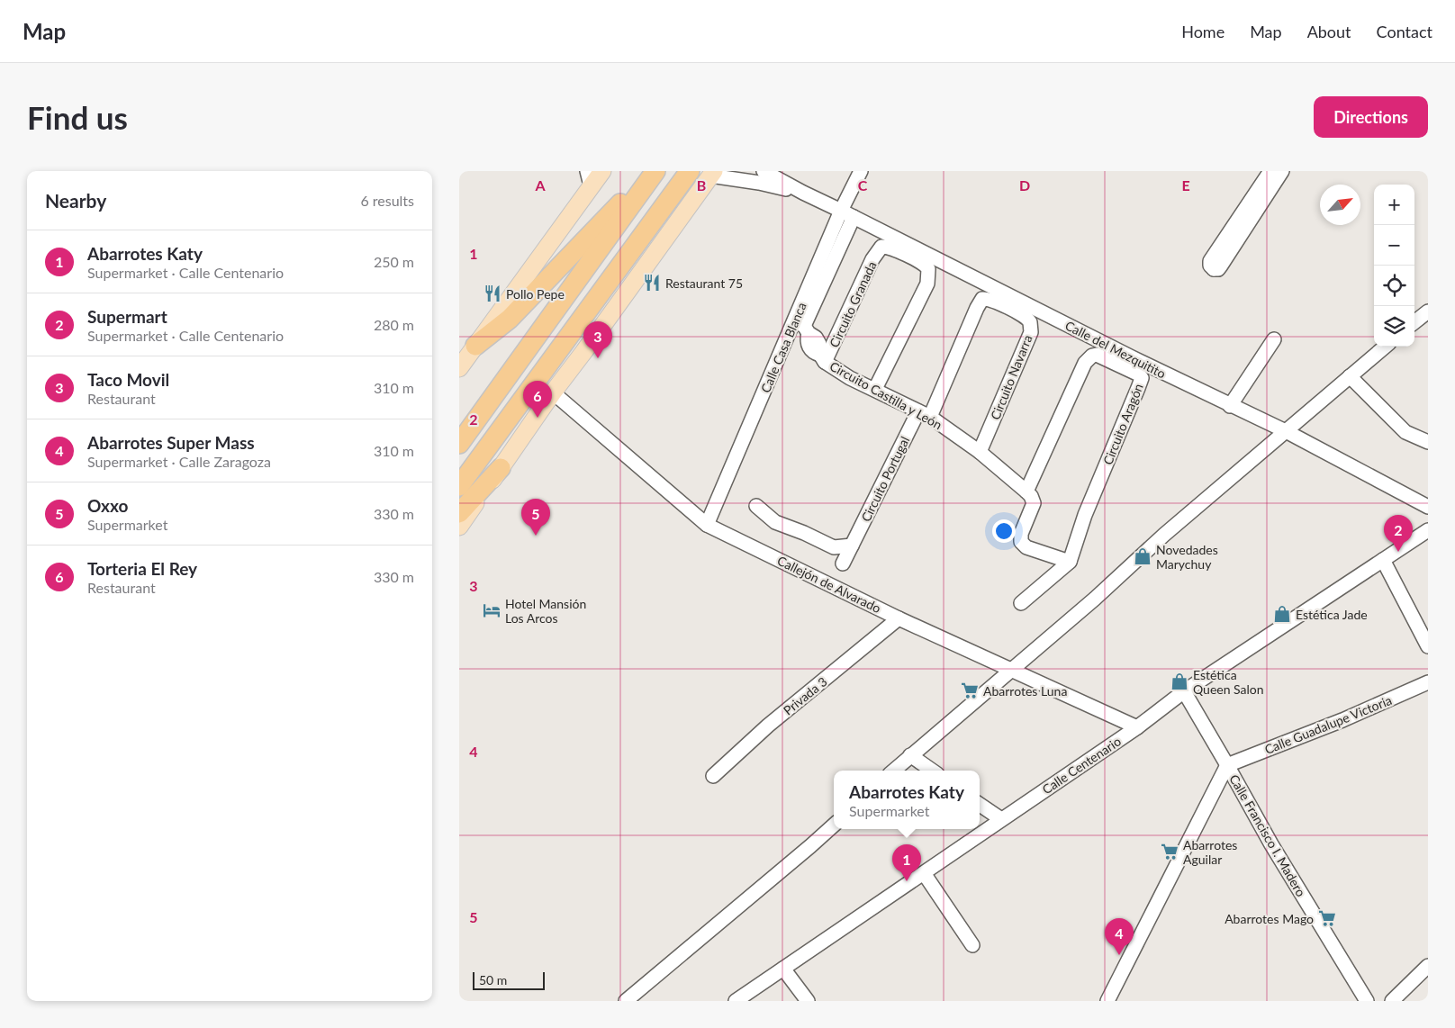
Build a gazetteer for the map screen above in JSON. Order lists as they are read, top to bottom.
{
  "streets": {
    "street": [
      "Circuito Granada",
      "Calle Casa Blanca",
      "Calle del Mezquitito",
      "Circuito Navarra",
      "Circuito Castilla y León",
      "Circuito Aragón",
      "Circuito Portugal",
      "Callejón de Alvarado",
      "Privada 3",
      "Calle Guadalupe Victoria",
      "Calle Centenario",
      "Calle Francisco I. Madero"
    ]
  },
  "crossings": [
    ["Circuito Granada", "Circuito Castilla y León"],
    ["Calle Casa Blanca", "Calle del Mezquitito"],
    ["Calle Casa Blanca", "Circuito Castilla y León"],
    ["Calle Casa Blanca", "Callejón de Alvarado"],
    ["Circuito Navarra", "Circuito Castilla y León"],
    ["Circuito Navarra", "Circuito Portugal"],
    ["Circuito Castilla y León", "Circuito Aragón"],
    ["Circuito Castilla y León", "Circuito Portugal"],
    ["Callejón de Alvarado", "Privada 3"],
    ["Callejón de Alvarado", "Calle Centenario"],
    ["Calle Guadalupe Victoria", "Calle Francisco I. Madero"],
    ["Calle Centenario", "Calle Francisco I. Madero"]
  ],
  "places": {
    "restaurant": ["Restaurant 75", "Pollo Pepe"],
    "shop": ["Novedades Marychuy", "Estética Jade", "Estética Queen Salon"],
    "hotel": ["Hotel Mansión Los Arcos"],
    "supermarket": ["Abarrotes Luna", "Abarrotes Aguilar", "Abarrotes Mago"]
  },
  "scale_bar": "50 m",
  "north": "top right",
  "page": {
    "header": "Map",
    "nav": [
      "Home",
      "Map",
      "About",
      "Contact"
    ],
    "buttons": "Directions",
    "title": "Find us",
    "heading": ["Nearby", "6 results"],
    "map_buttons": ["+", "−"],
    "list": [
      {
        "mark": "1",
        "name": "Abarrotes Katy",
        "note": "Supermarket · Calle Centenario",
        "value": "250 m"
      },
      {
        "mark": "2",
        "name": "Supermart",
        "note": "Supermarket · Calle Centenario",
        "value": "280 m"
      },
      {
        "mark": "3",
        "name": "Taco Movil",
        "note": "Restaurant",
        "value": "310 m"
      },
      {
        "mark": "4",
        "name": "Abarrotes Super Mass",
        "note": "Supermarket · Calle Zaragoza",
        "value": "310 m"
      },
      {
        "mark": "5",
        "name": "Oxxo",
        "note": "Supermarket",
        "value": "330 m"
      },
      {
        "mark": "6",
        "name": "Torteria El Rey",
        "note": "Restaurant",
        "value": "330 m"
      }
    ],
    "pins": [
      "3",
      "6",
      "5",
      "2",
      "1",
      "4"
    ],
    "popup": ["Abarrotes Katy", "Supermarket"],
    "scale": "50 m"
  },
  "grid": {
    "columns": [
      "A",
      "B",
      "C",
      "D",
      "E"
    ],
    "rows": [
      "1",
      "2",
      "3",
      "4",
      "5"
    ]
  }
}
